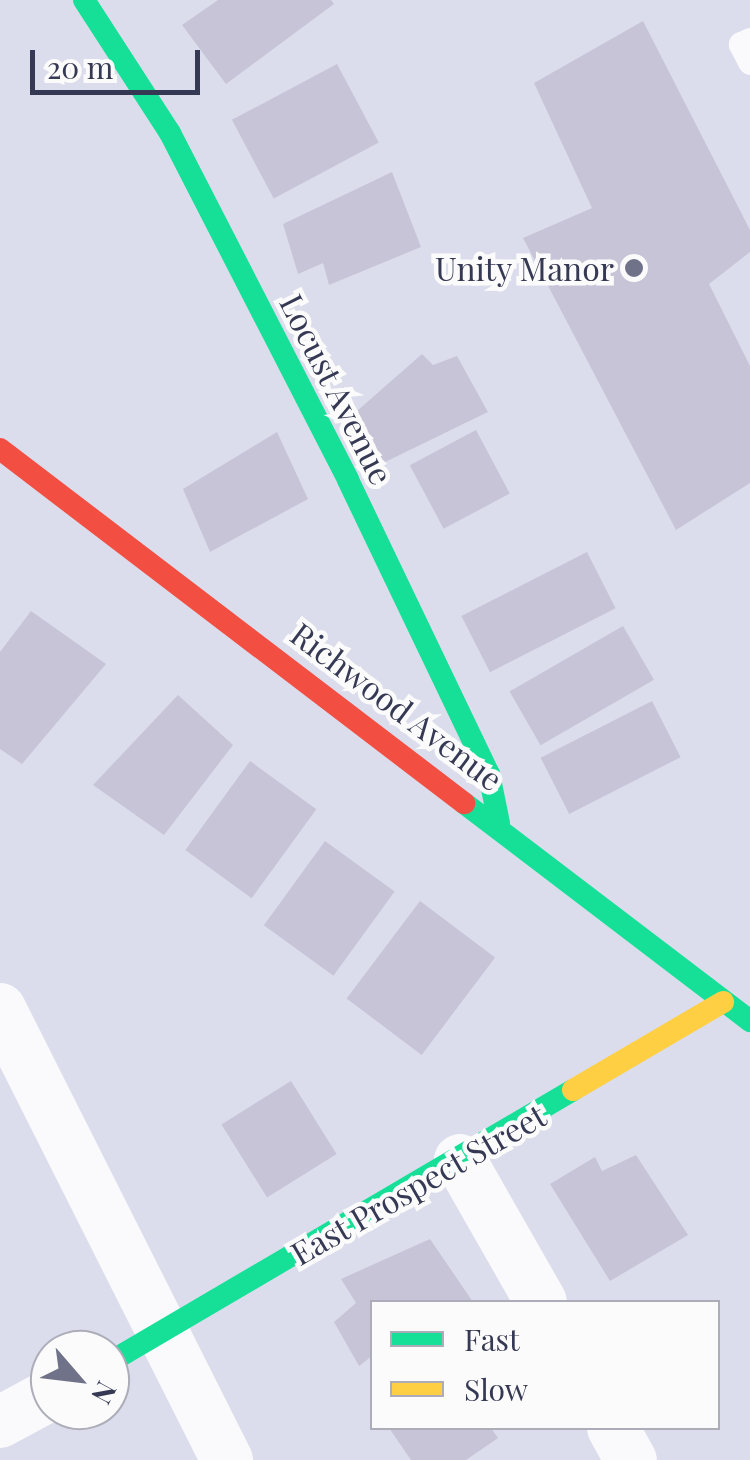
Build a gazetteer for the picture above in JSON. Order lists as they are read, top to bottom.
{
  "streets": {
    "street": ["Locust Avenue", "Richwood Avenue", "East Prospect Street"]
  },
  "crossings": [
    ["Locust Avenue", "Richwood Avenue"],
    ["Richwood Avenue", "East Prospect Street"]
  ],
  "places": ["Unity Manor"],
  "legend": ["Fast", "Slow"],
  "scale_bar": "20 m",
  "north": "bottom right"
}
